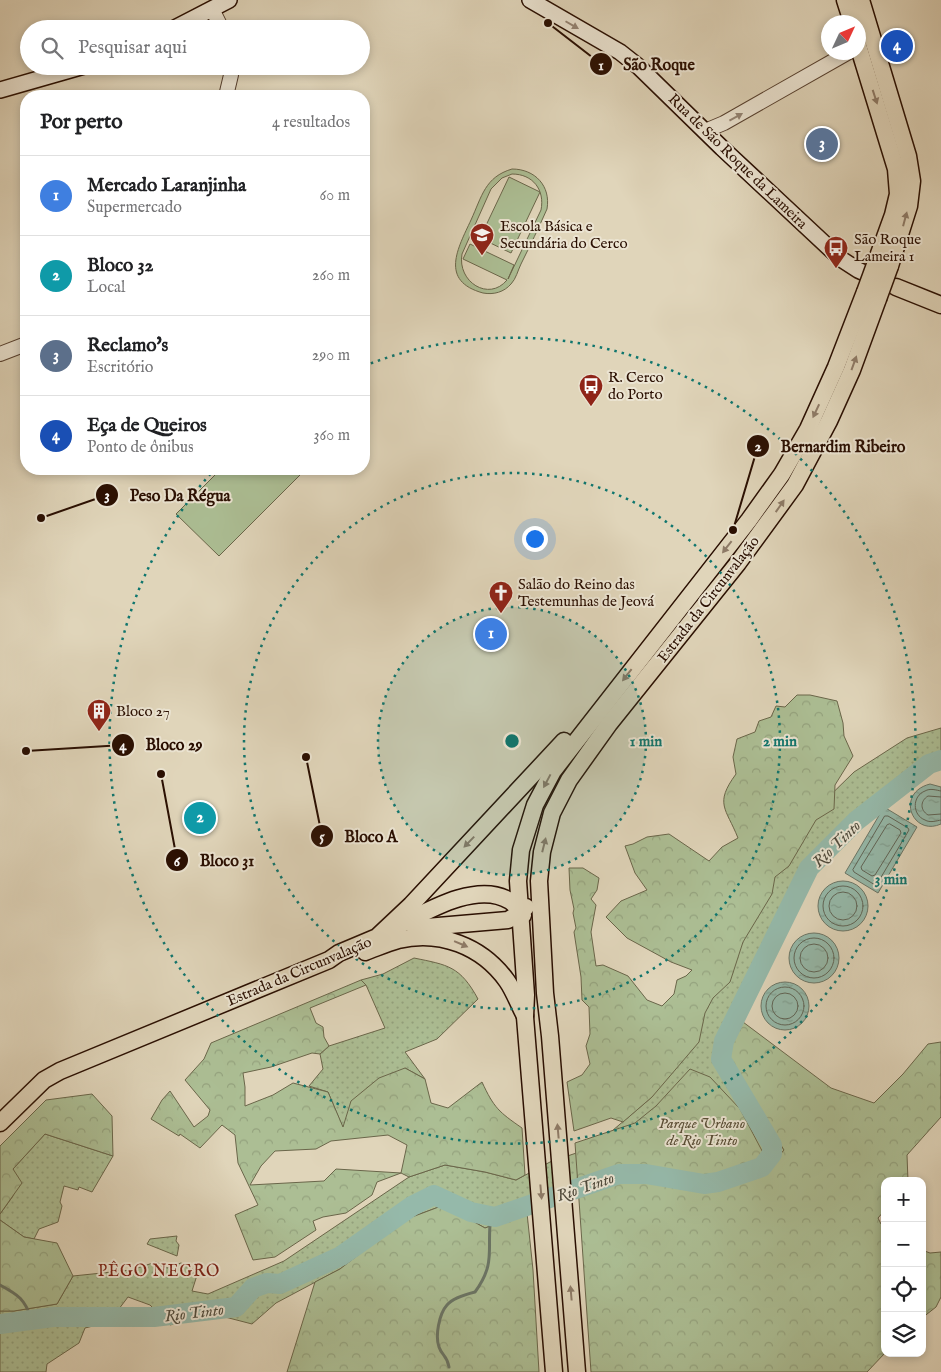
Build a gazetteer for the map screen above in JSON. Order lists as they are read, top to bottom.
{
  "streets": {
    "main road": ["Rua de São Roque da Lameira", "Estrada da Circunvalação"]
  },
  "one_way": ["Rua de São Roque da Lameira"],
  "districts": ["PÊGO NEGRO"],
  "water": ["Rio Tinto"],
  "parks": ["Parque Urbano de Rio Tinto"],
  "places": {
    "other": [
      "São Roque",
      "Peso Da Régua",
      "Bernardim Ribeiro",
      "Bloco 29",
      "Bloco A",
      "Bloco 31"
    ],
    "school or university": ["Escola Básica e Secundária do Cerco"],
    "bus stop": ["São Roque Lameira 1", "R. Cerco do Porto"],
    "church": ["Salão do Reino das Testemunhas de Jeová"],
    "building": ["Bloco 27"]
  },
  "north": "top right",
  "page": {
    "search": "Pesquisar aqui",
    "pins": [
      "4",
      "3",
      "1",
      "2"
    ],
    "heading": ["Por perto", "4 resultados"],
    "list": [
      {
        "mark": "1",
        "name": "Mercado Laranjinha",
        "note": "Supermercado",
        "value": "60 m"
      },
      {
        "mark": "2",
        "name": "Bloco 32",
        "note": "Local",
        "value": "260 m"
      },
      {
        "mark": "3",
        "name": "Reclamo's",
        "note": "Escritório",
        "value": "290 m"
      },
      {
        "mark": "4",
        "name": "Eça de Queiros",
        "note": "Ponto de ônibus",
        "value": "360 m"
      }
    ],
    "map_buttons": ["+", "−"]
  },
  "rings": ["1 min", "2 min", "3 min"]
}
